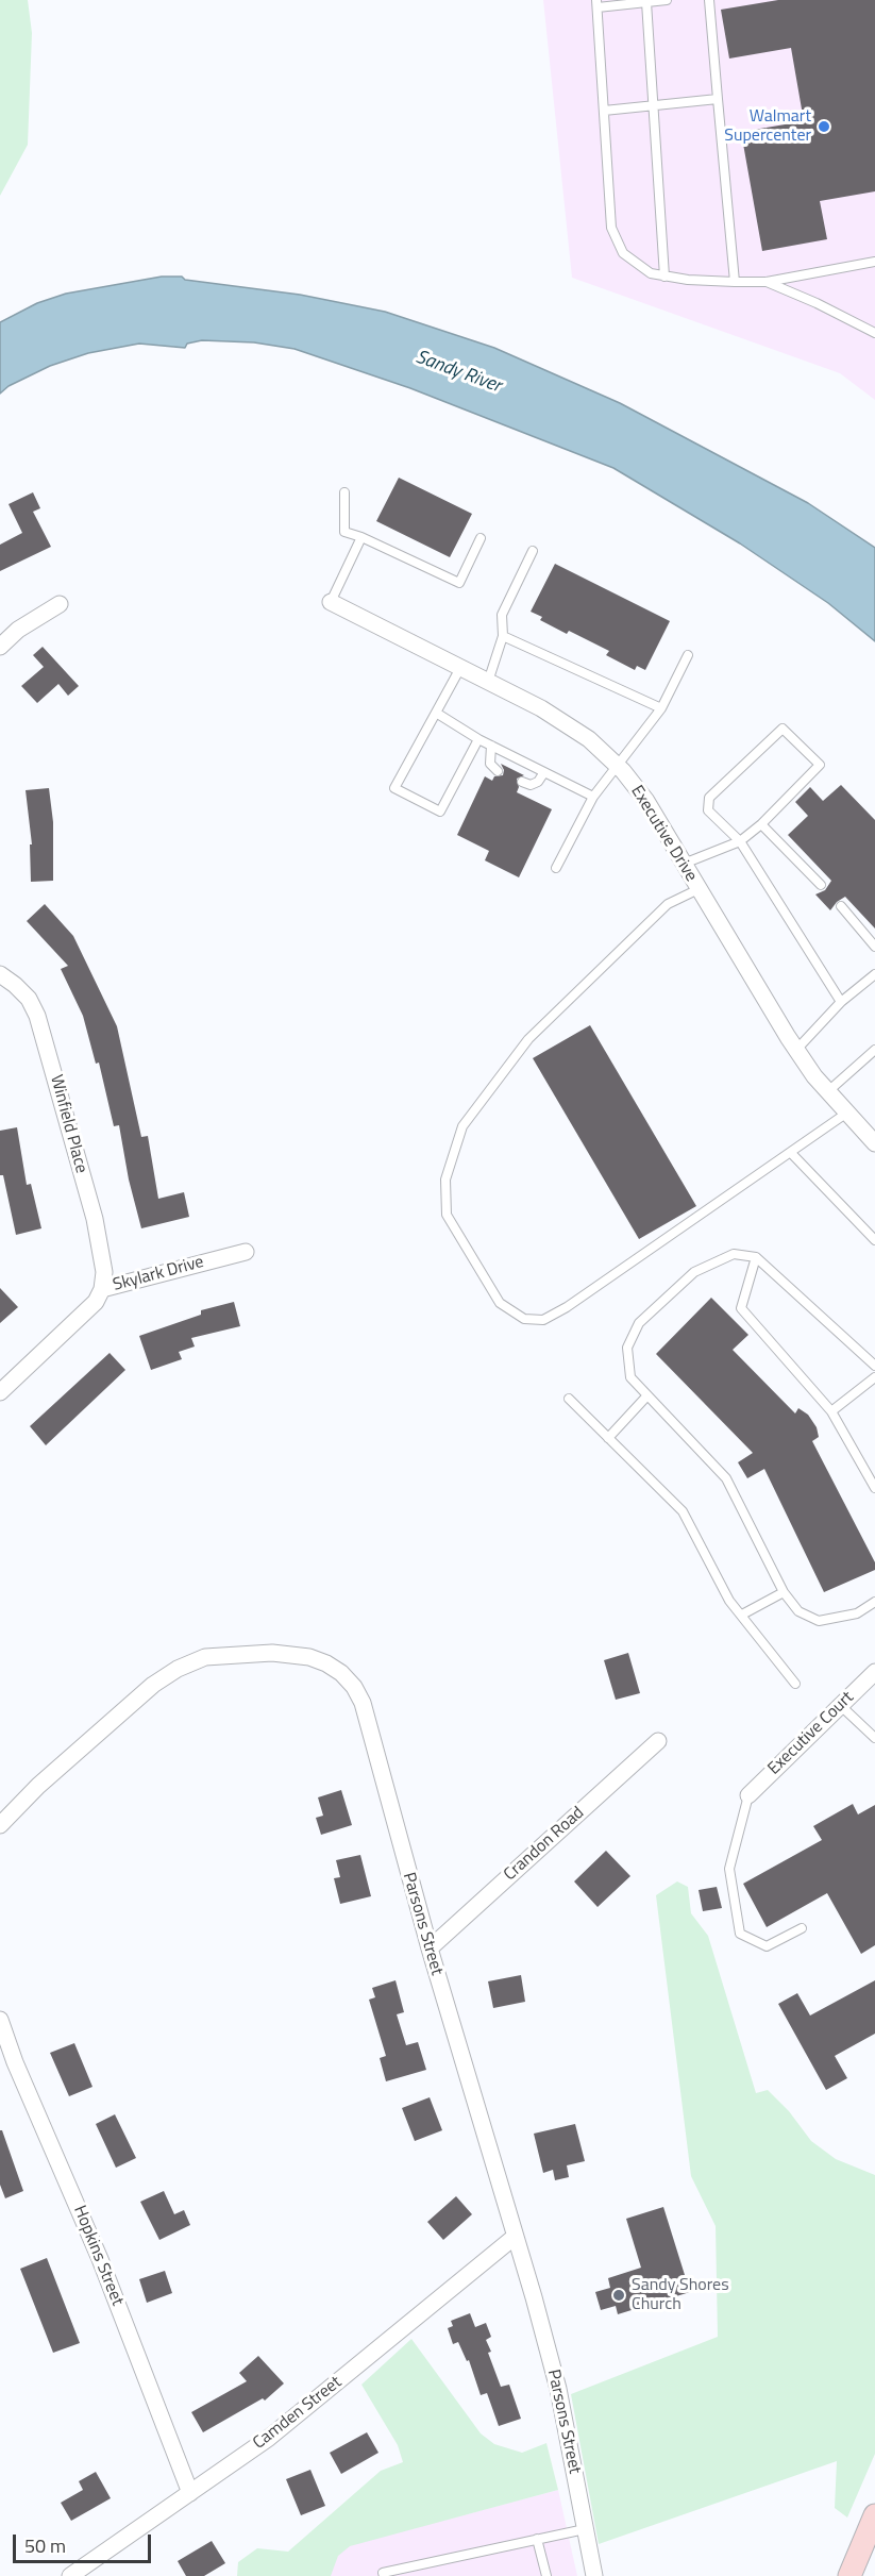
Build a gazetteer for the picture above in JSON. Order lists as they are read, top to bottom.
{
  "streets": {
    "street": [
      "Executive Drive",
      "Winfield Place",
      "Skylark Drive",
      "Executive Court",
      "Crandon Road",
      "Parsons Street",
      "Hopkins Street",
      "Camden Street"
    ]
  },
  "crossings": [
    ["Winfield Place", "Skylark Drive"],
    ["Crandon Road", "Parsons Street"],
    ["Parsons Street", "Camden Street"],
    ["Hopkins Street", "Camden Street"]
  ],
  "water": ["Sandy River"],
  "places": ["Walmart Supercenter", "Sandy Shores Church"],
  "scale_bar": "50 m"
}
